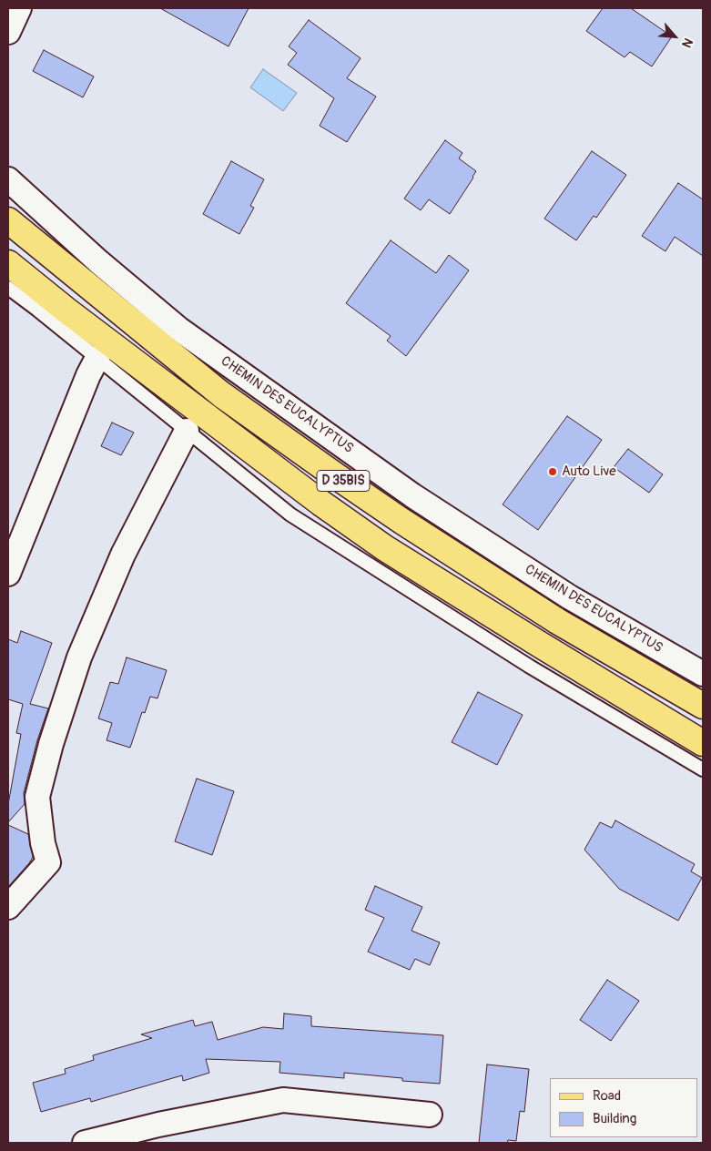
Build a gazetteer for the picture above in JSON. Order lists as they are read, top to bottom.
{
  "streets": {
    "main road": ["CHEMIN DES EUCALYPTUS", "D 35BIS"]
  },
  "places": ["Auto Live"],
  "legend": ["Road", "Building"],
  "north": "bottom right"
}
